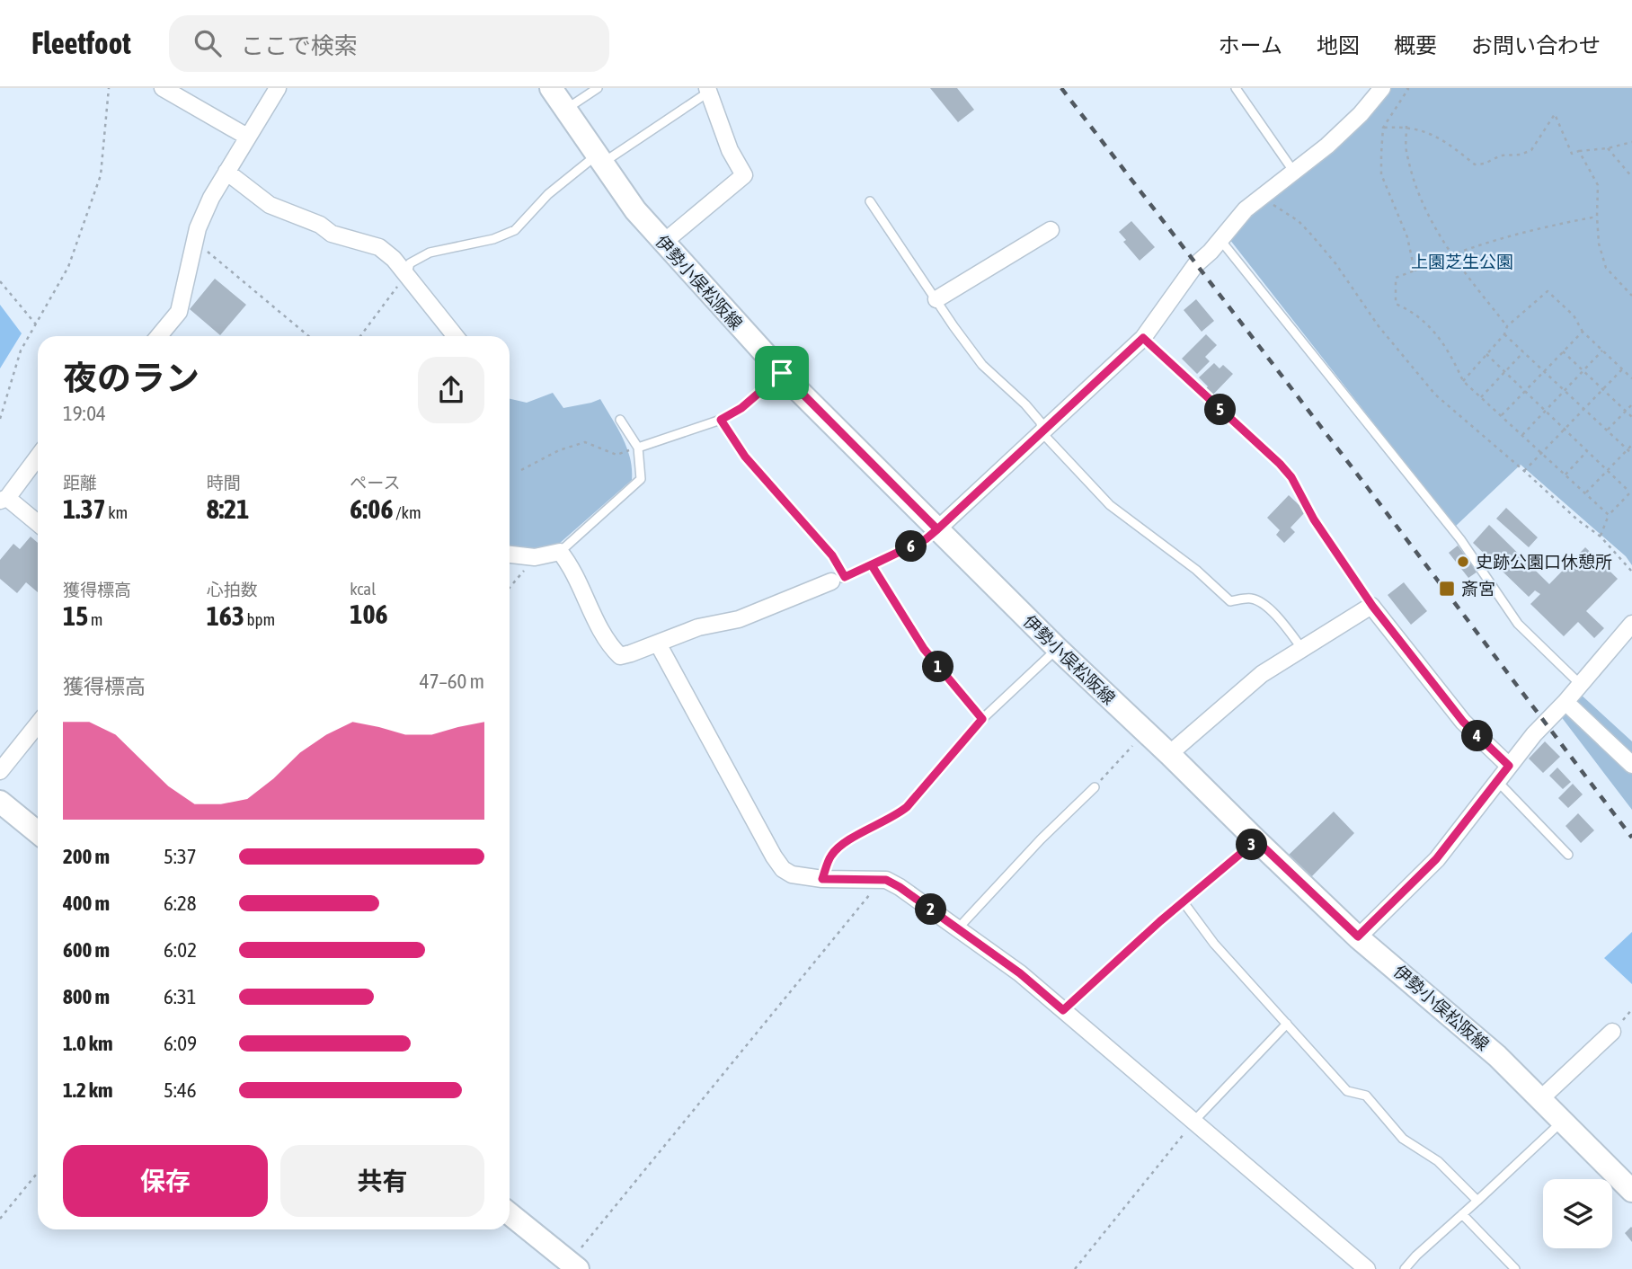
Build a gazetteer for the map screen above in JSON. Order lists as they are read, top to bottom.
{
  "streets": {
    "main road": ["伊勢小俣松阪線"]
  },
  "parks": ["上園芝生公園"],
  "places": {
    "other": ["史跡公園口休憩所"],
    "transit": ["斎宮"]
  },
  "page": {
    "header": "Fleetfoot",
    "search": "ここで検索",
    "nav": [
      "ホーム",
      "地図",
      "概要",
      "お問い合わせ"
    ],
    "heading": ["夜のラン", "19:04"],
    "pins": [
      "5",
      "6",
      "1",
      "4",
      "3",
      "2"
    ],
    "stats": [
      ["距離", "1.37 km"],
      ["時間", "8:21"],
      ["ペース", "6:06 /km"],
      ["獲得標高", "15 m"],
      ["心拍数", "163 bpm"],
      ["kcal", "106"]
    ],
    "chart": ["獲得標高", "47–60 m"],
    "list": [
      {
        "name": "200 m",
        "note": "5:37"
      },
      {
        "name": "400 m",
        "note": "6:28"
      },
      {
        "name": "600 m",
        "note": "6:02"
      },
      {
        "name": "800 m",
        "note": "6:31"
      },
      {
        "name": "1.0 km",
        "note": "6:09"
      },
      {
        "name": "1.2 km",
        "note": "5:46"
      }
    ],
    "buttons": ["保存", "共有"]
  }
}
